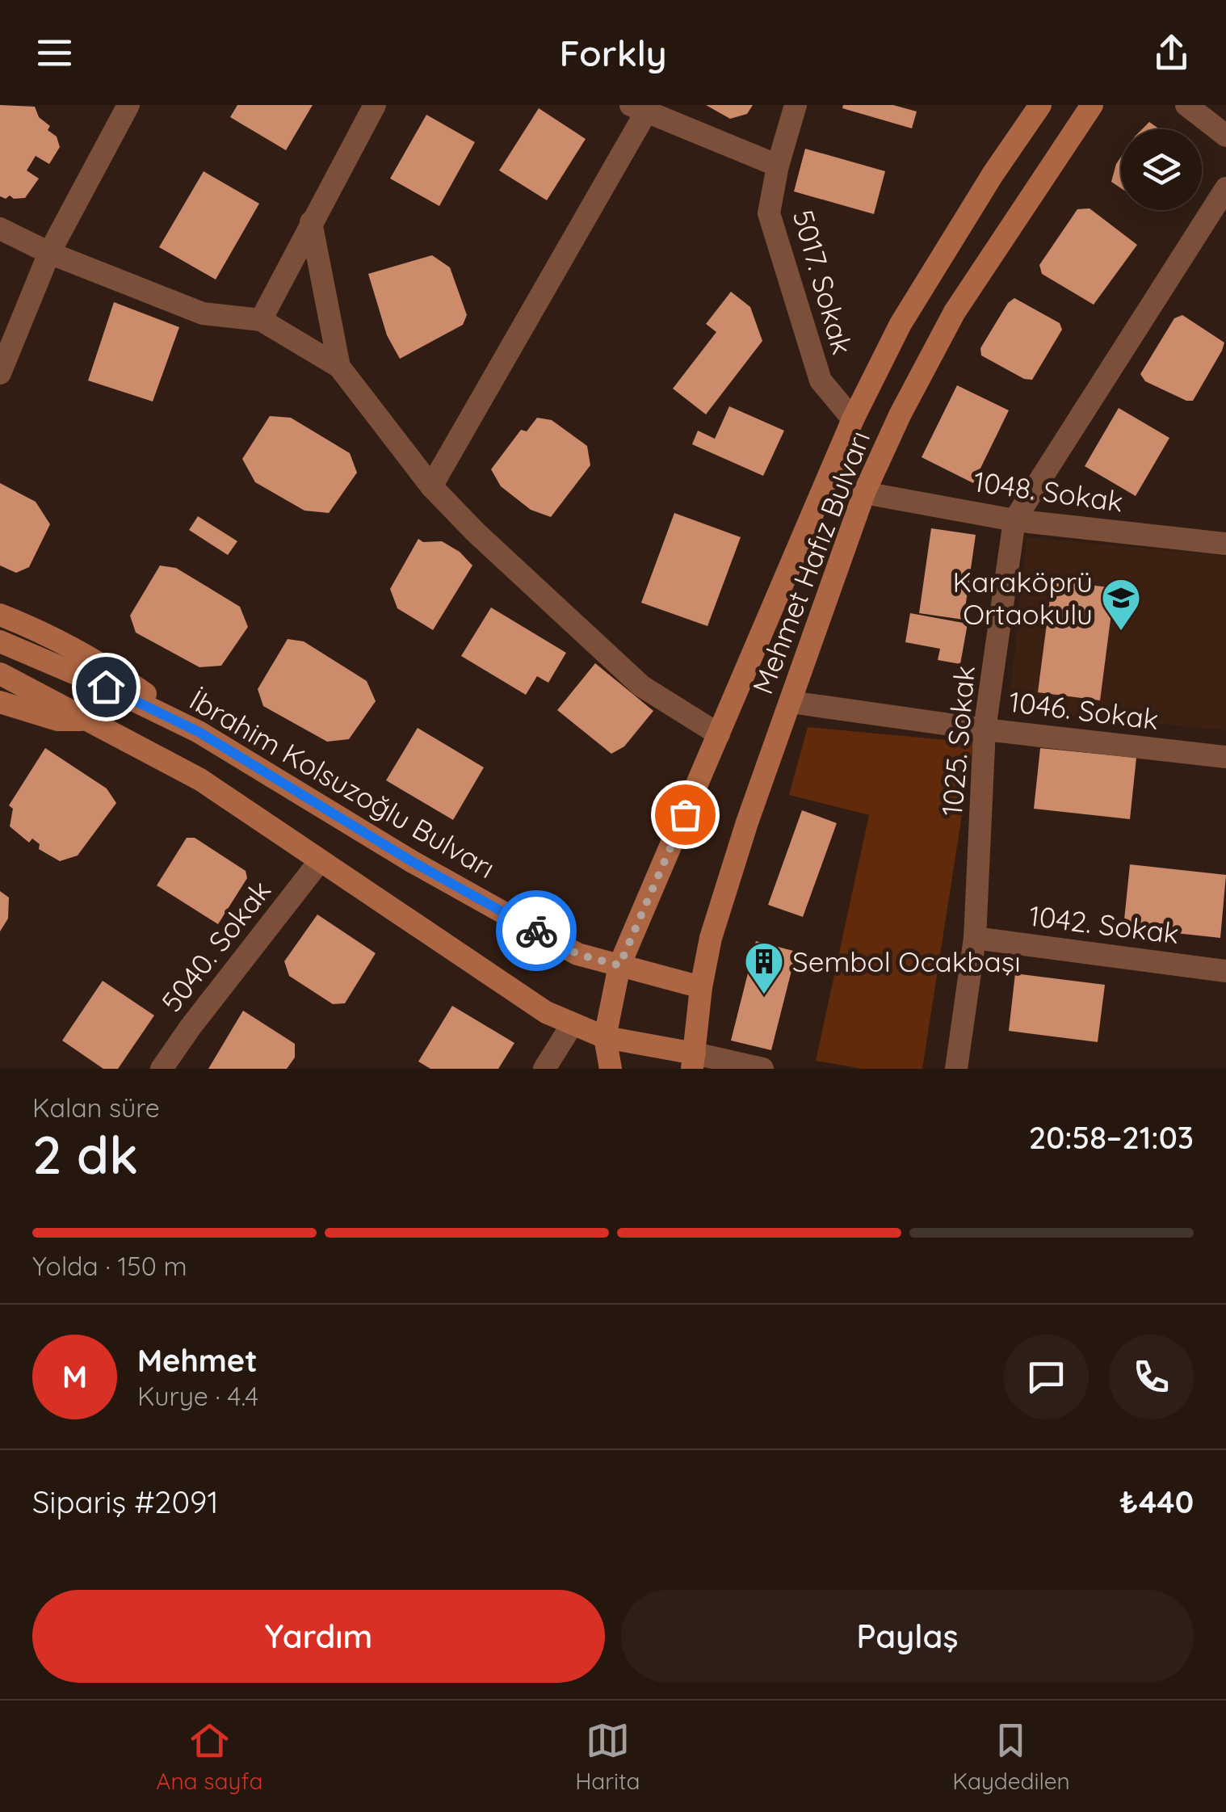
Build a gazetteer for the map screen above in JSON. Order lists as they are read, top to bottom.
{
  "streets": {
    "main road": ["Mehmet Hafız Bulvarı", "İbrahim Kolsuzoğlu Bulvarı"],
    "street": [
      "5017. Sokak",
      "1048. Sokak",
      "1046. Sokak",
      "1025. Sokak",
      "1042. Sokak",
      "5040. Sokak"
    ]
  },
  "crossings": [
    ["5017. Sokak", "Mehmet Hafız Bulvarı"],
    ["1048. Sokak", "Mehmet Hafız Bulvarı"],
    ["1048. Sokak", "1025. Sokak"],
    ["Mehmet Hafız Bulvarı", "1046. Sokak"],
    ["Mehmet Hafız Bulvarı", "İbrahim Kolsuzoğlu Bulvarı"],
    ["1046. Sokak", "1025. Sokak"],
    ["1025. Sokak", "1042. Sokak"]
  ],
  "places": {
    "school or university": ["Karaköprü Ortaokulu"],
    "building": ["Sembol Ocakbaşı"]
  },
  "page": {
    "header": "Forkly",
    "heading": ["2 dk", "Kalan süre", "20:58–21:03"],
    "panel": [
      "Mehmet",
      "Kurye · 4.4",
      "Sipariş #2091",
      "₺440"
    ],
    "bar": "Yolda · 150 m",
    "round": "M",
    "buttons": ["Yardım", "Paylaş"],
    "tabs": ["Ana sayfa", "Harita", "Kaydedilen"]
  }
}
